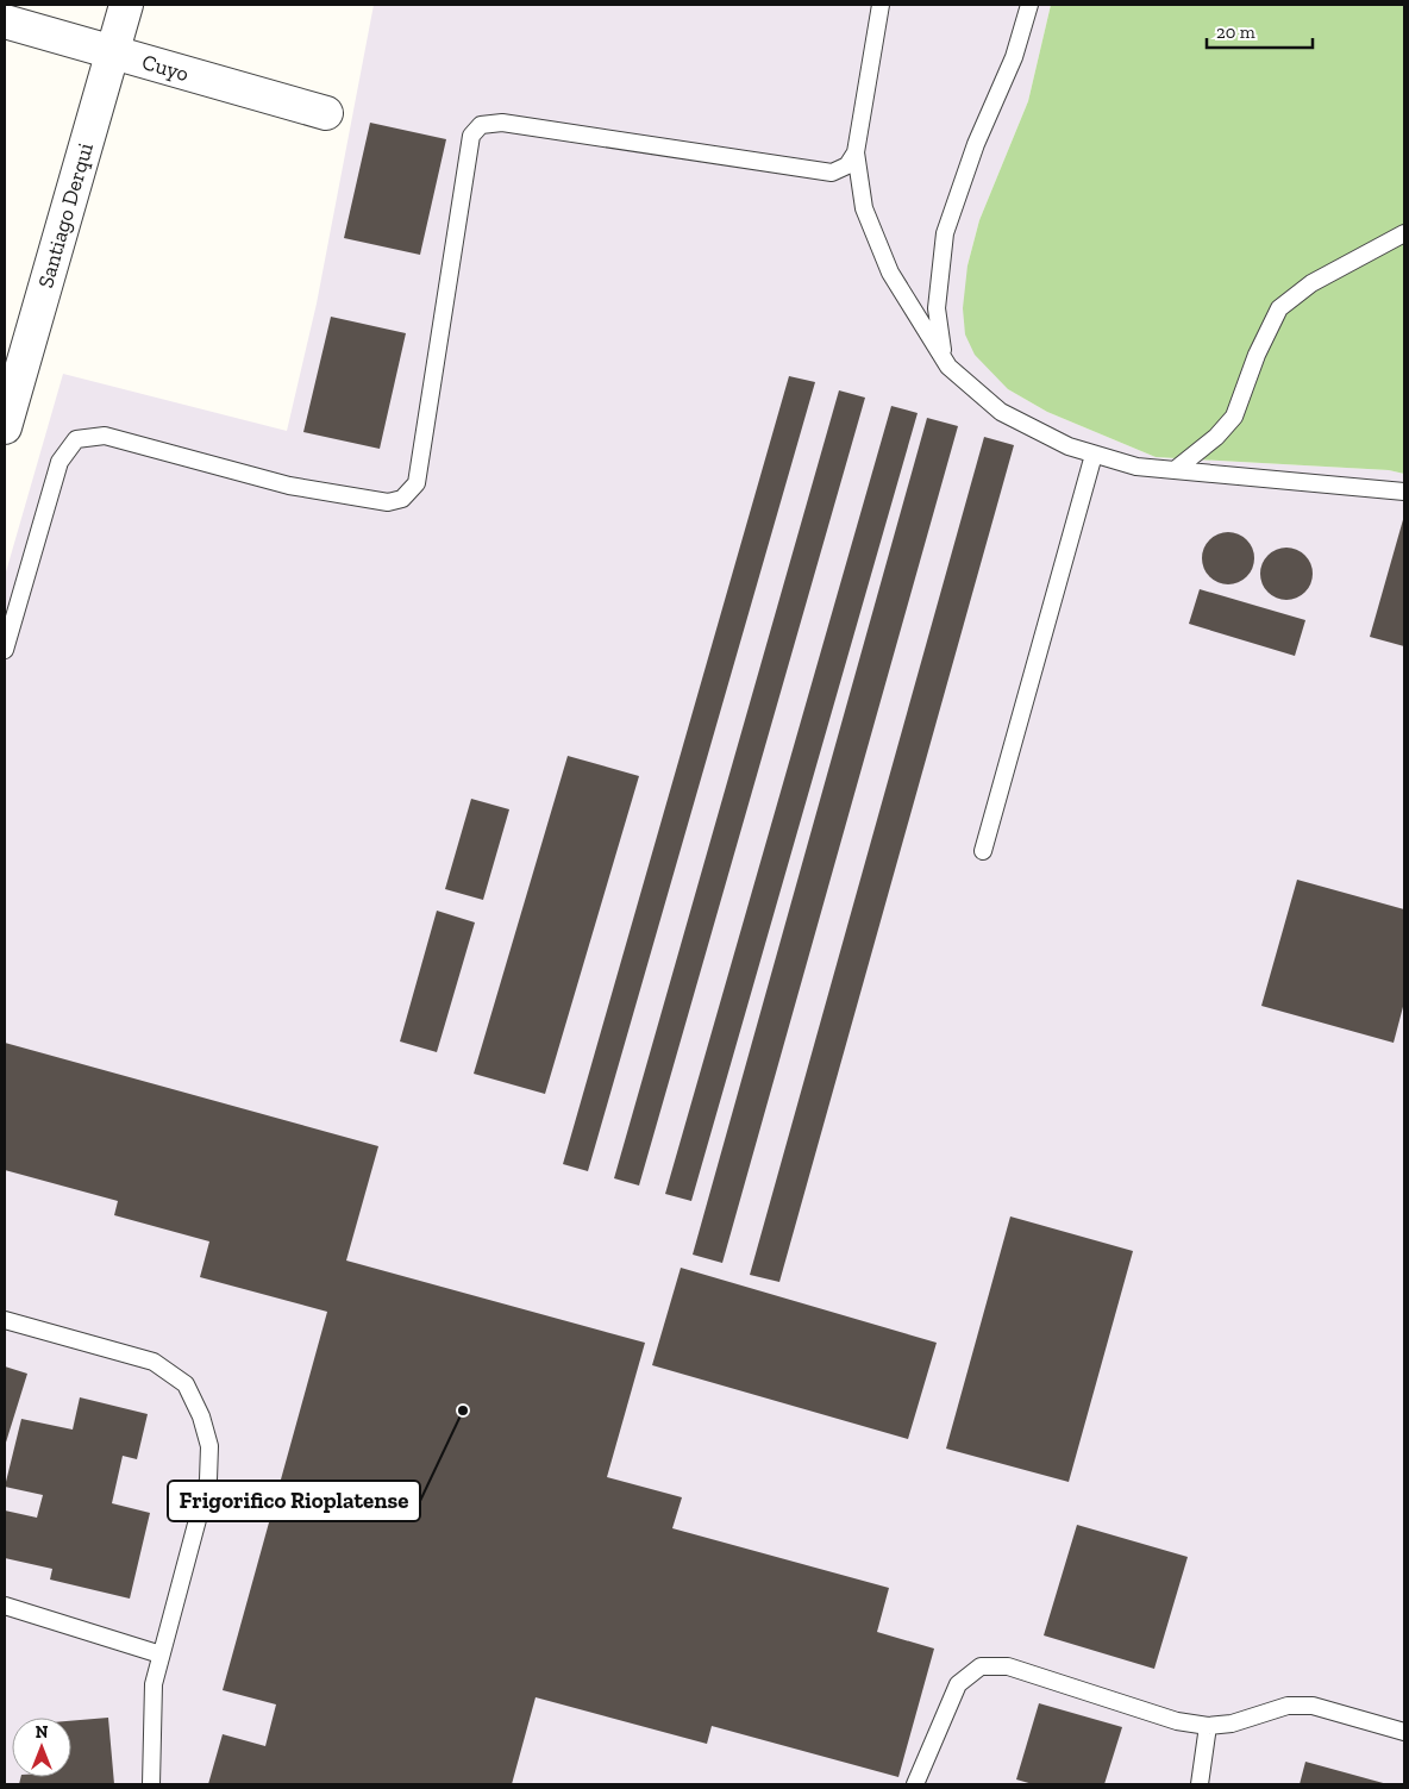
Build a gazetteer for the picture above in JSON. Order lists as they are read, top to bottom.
{
  "streets": {
    "street": ["Cuyo", "Santiago Derqui"]
  },
  "crossings": [
    ["Cuyo", "Santiago Derqui"]
  ],
  "places": ["Frigorifico Rioplatense"],
  "scale_bar": "20 m",
  "north": "top"
}
